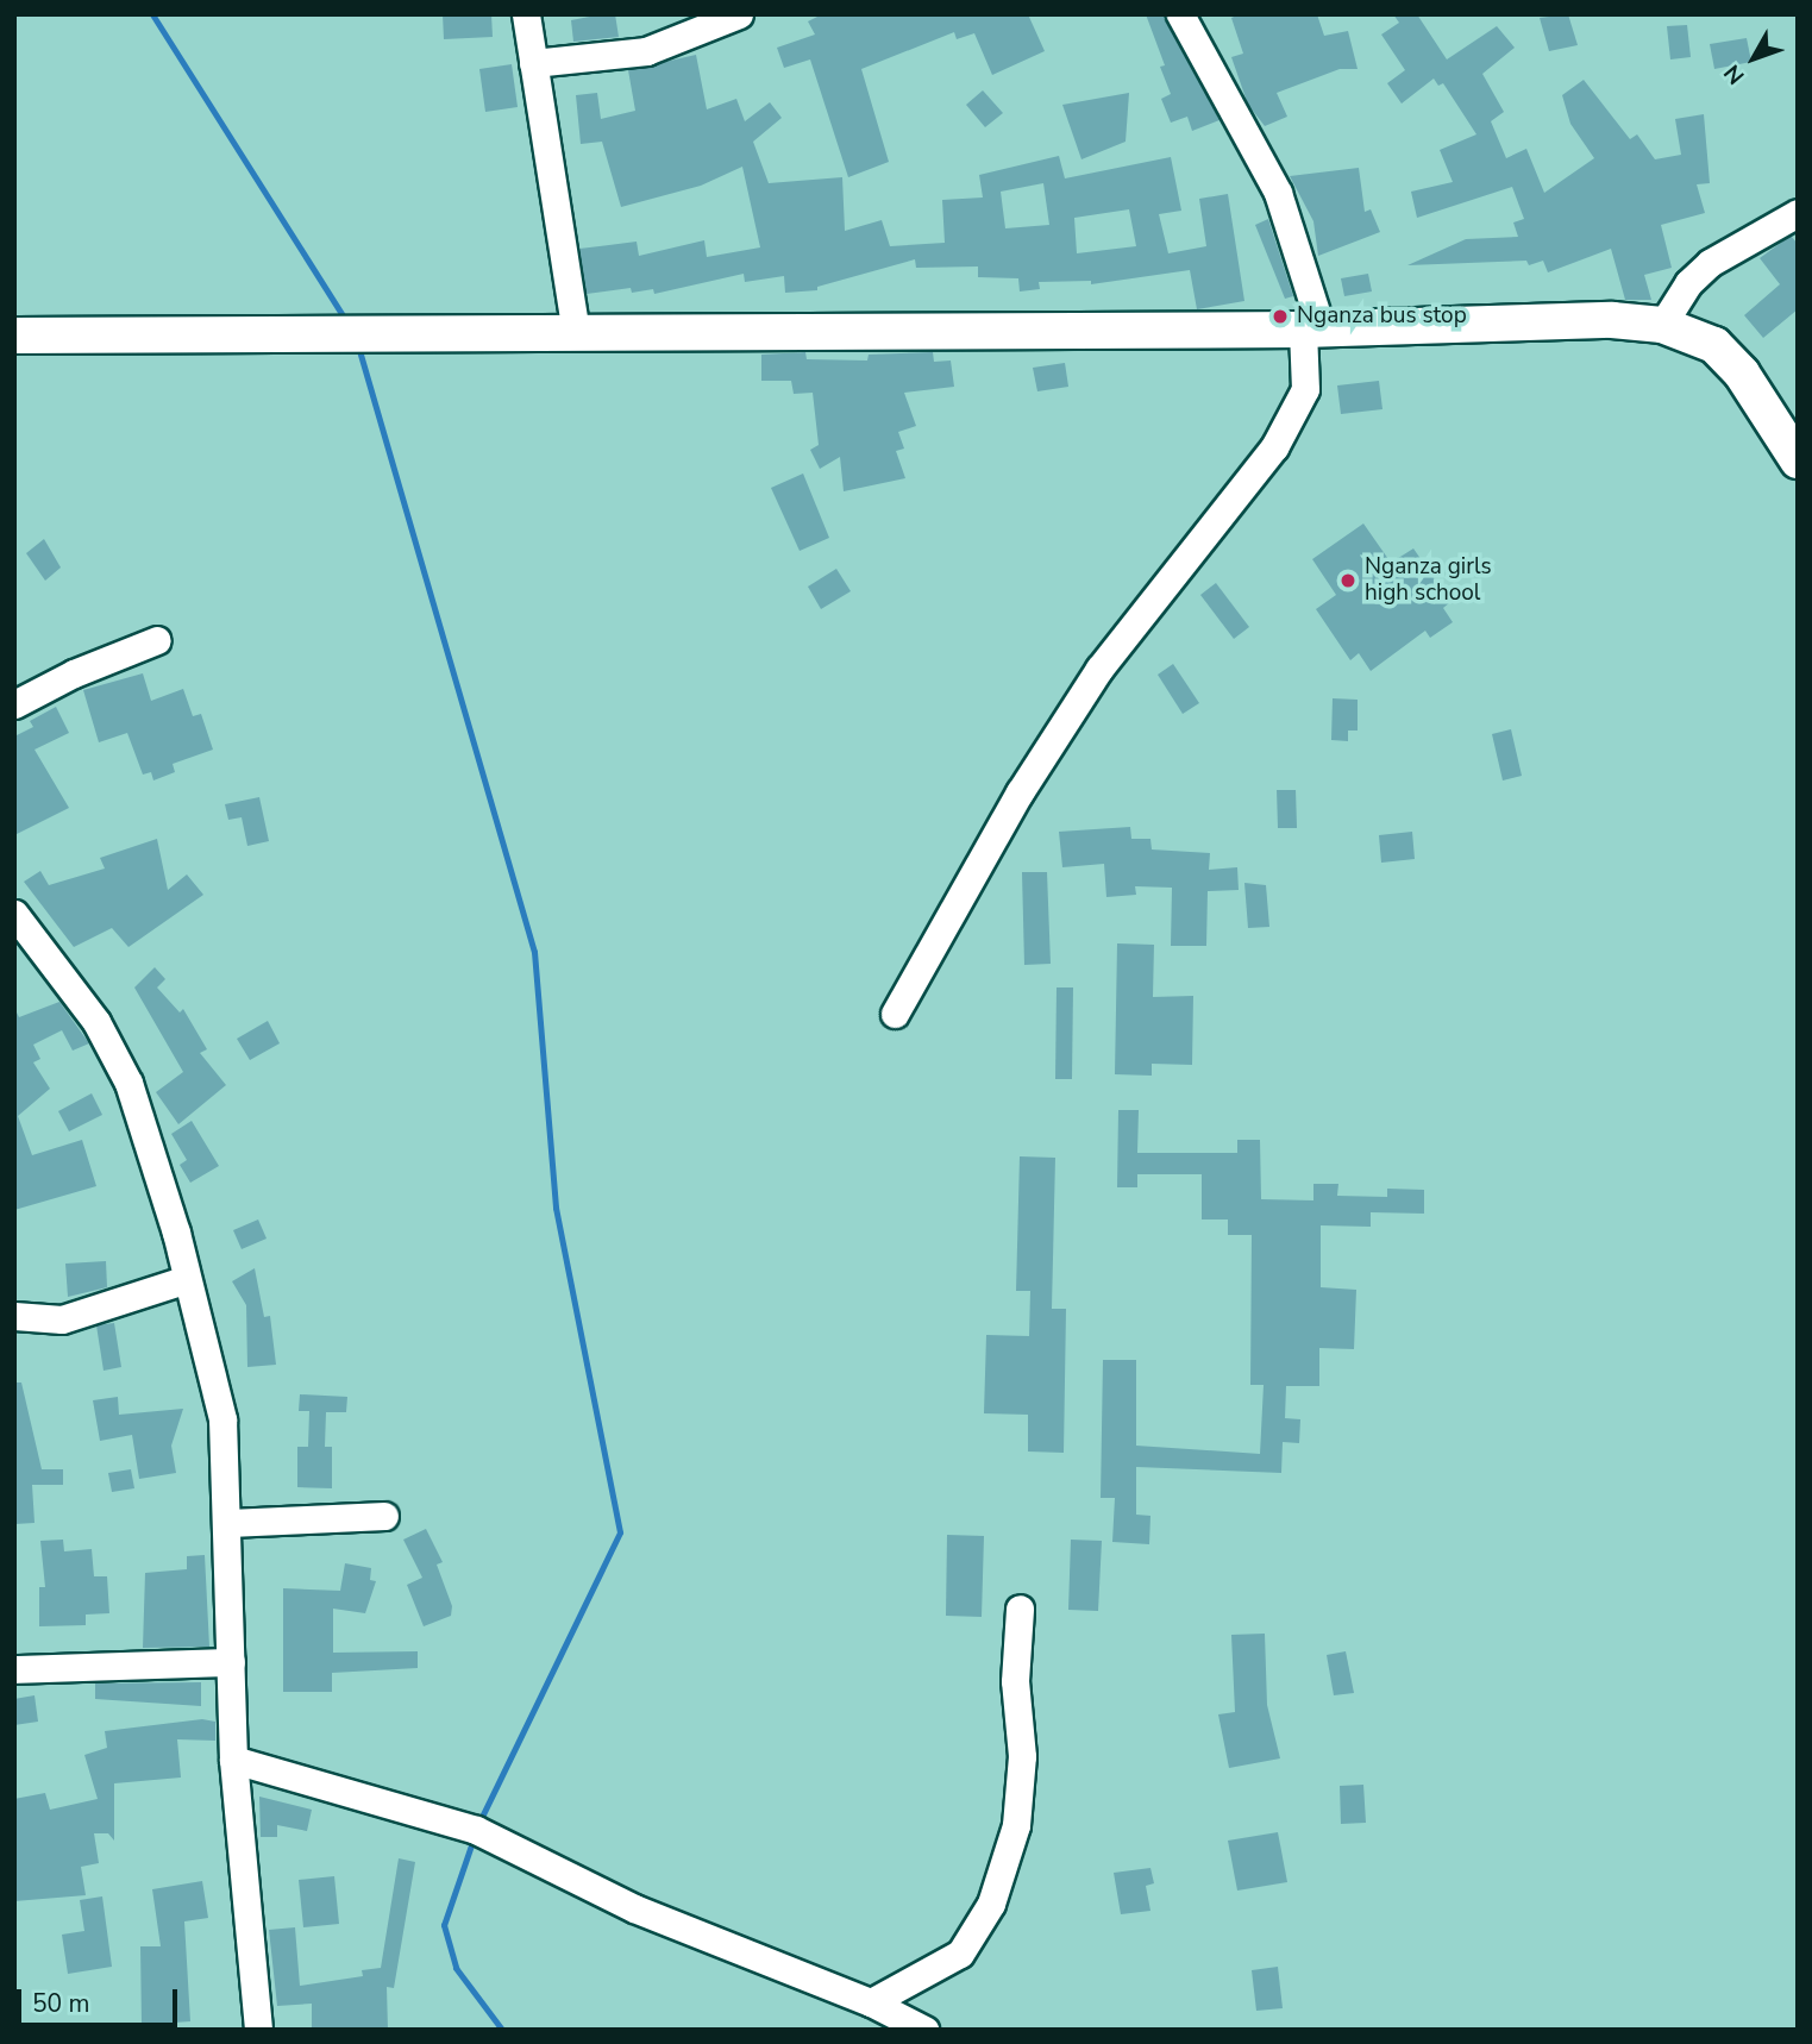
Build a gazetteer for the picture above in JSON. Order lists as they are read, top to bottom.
{
  "places": ["Nganza bus stop", "Nganza girls high school"],
  "scale_bar": "50 m",
  "north": "bottom left"
}
